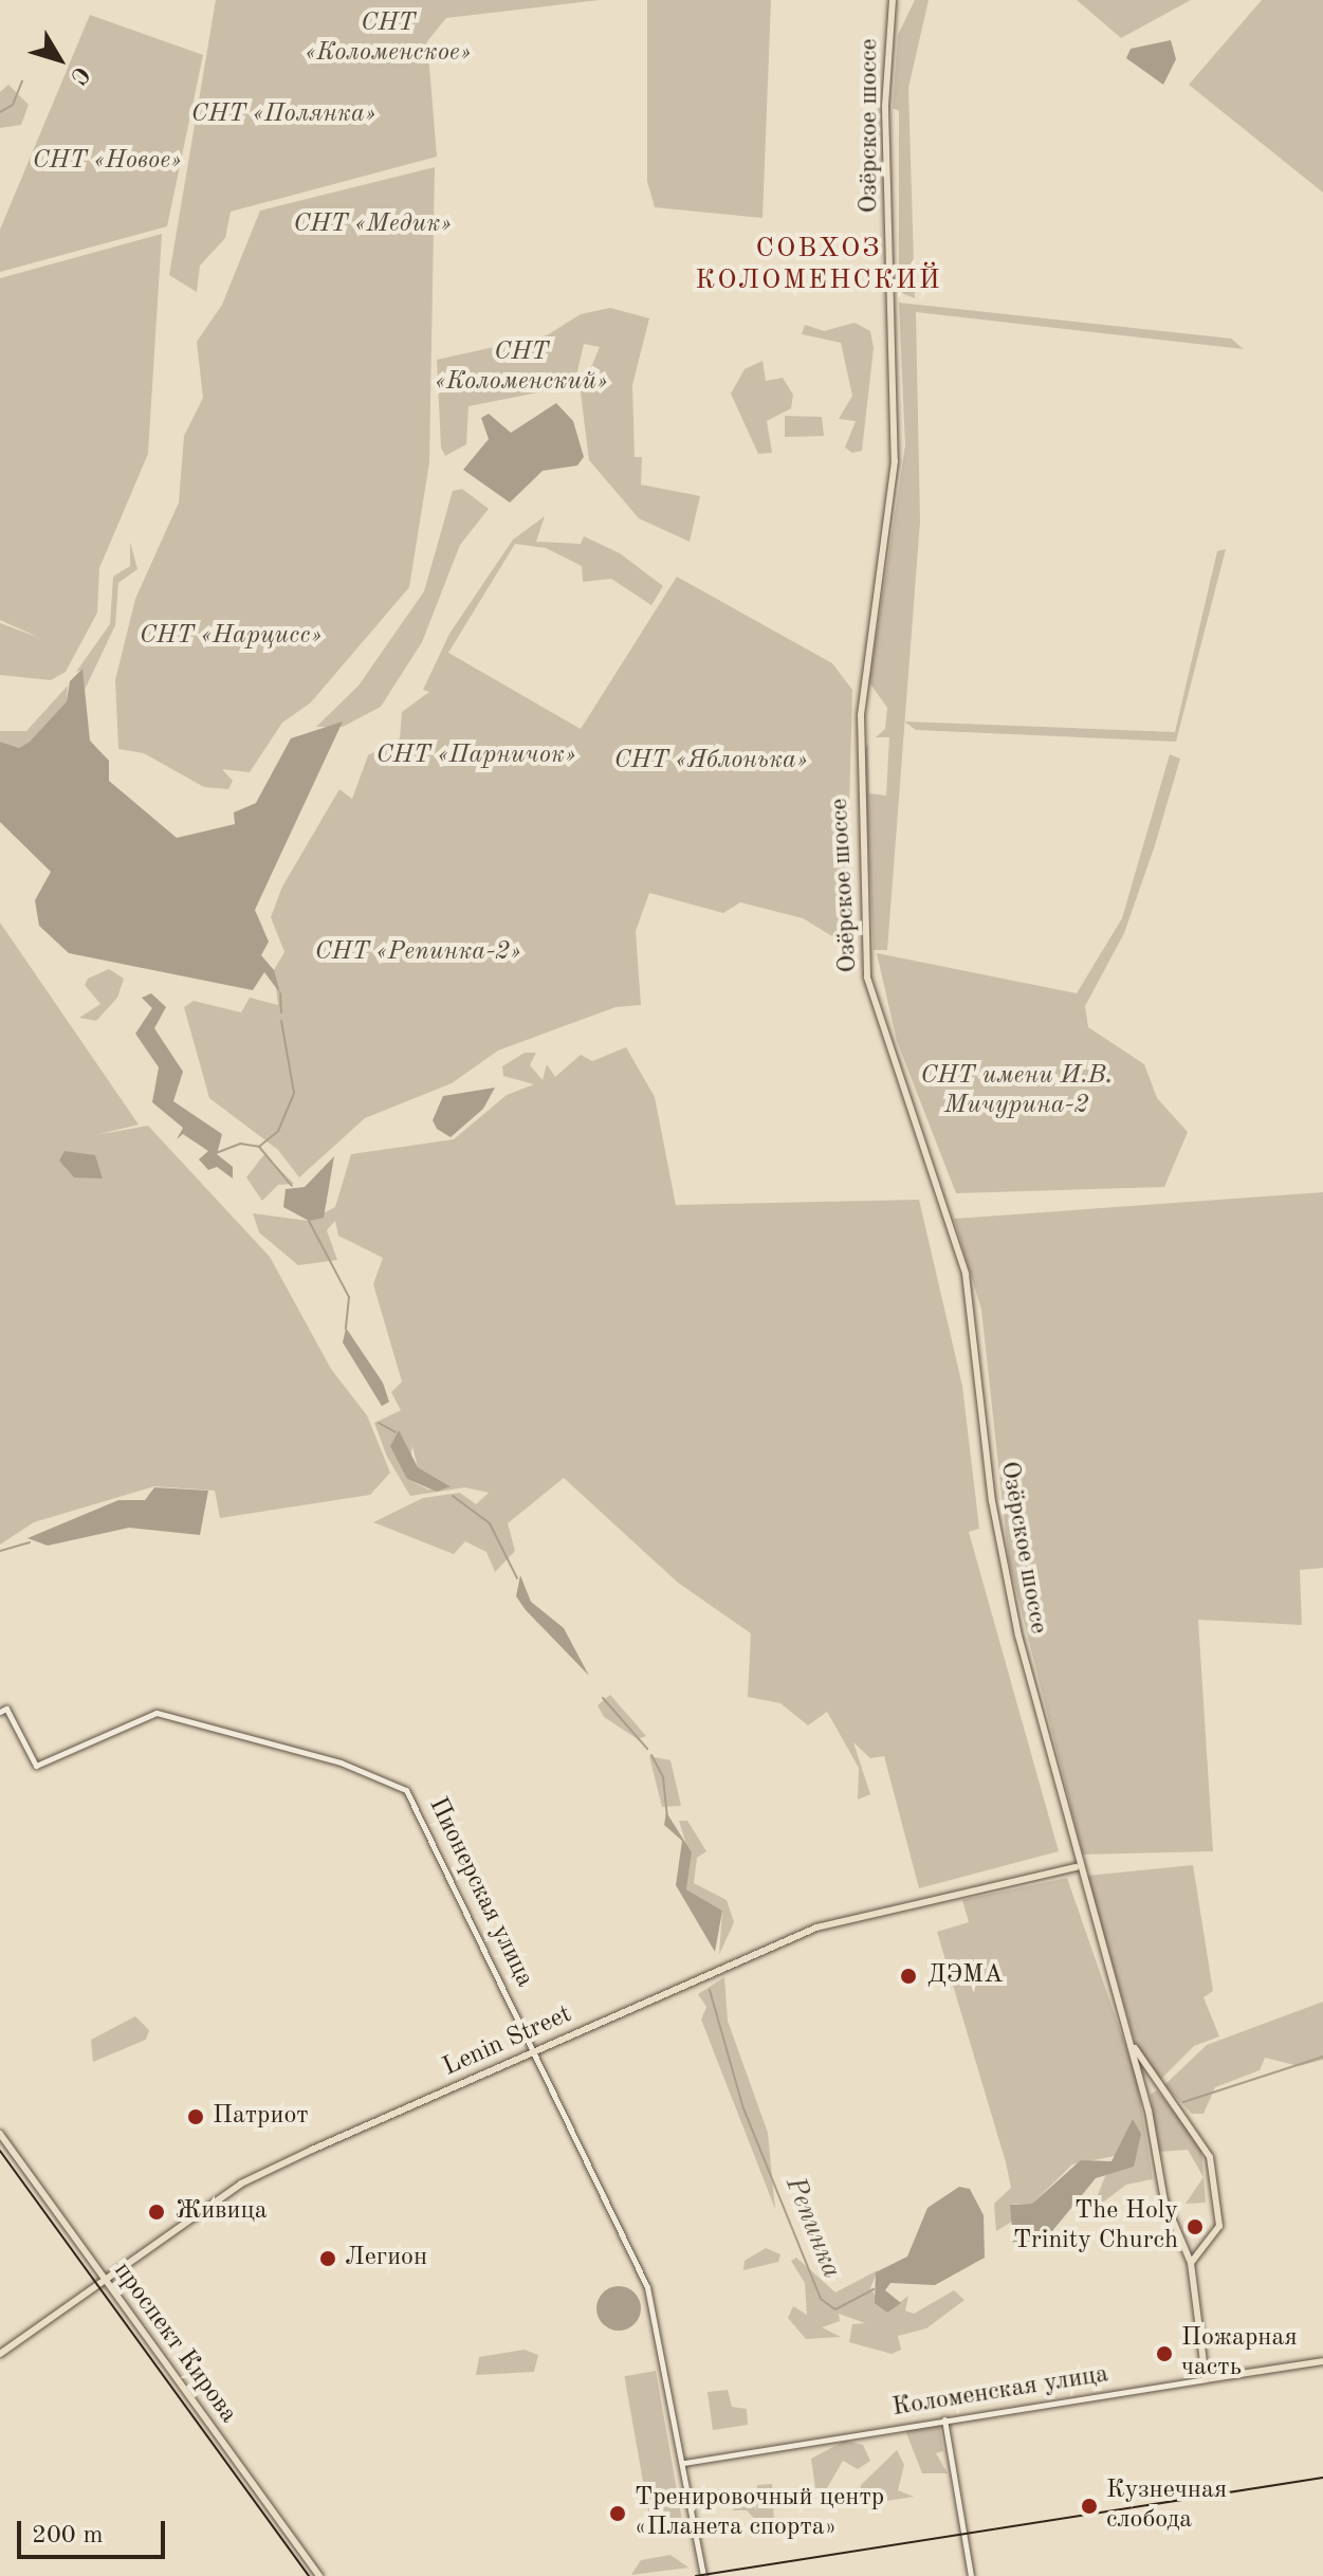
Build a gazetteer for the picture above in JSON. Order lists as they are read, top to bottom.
{
  "streets": {
    "main road": [
      "Озёрское шоссе",
      "Lenin Street",
      "проспект Кирова",
      "Коломенская улица"
    ],
    "street": ["Пионерская улица"]
  },
  "crossings": [
    ["Озёрское шоссе", "Lenin Street"],
    ["Пионерская улица", "Lenin Street"],
    ["Пионерская улица", "Коломенская улица"],
    ["Lenin Street", "проспект Кирова"]
  ],
  "districts": ["СОВХОЗ КОЛОМЕНСКИЙ"],
  "water": ["Репинка"],
  "parks": [
    "СНТ «Коломенское»",
    "СНТ «Полянка»",
    "СНТ «Новое»",
    "СНТ «Медик»",
    "СНТ «Коломенский»",
    "СНТ «Нарцисс»",
    "СНТ «Парничок»",
    "СНТ «Яблонька»",
    "СНТ «Репинка-2»",
    "СНТ имени И.В. Мичурина-2"
  ],
  "places": [
    "ДЭМА",
    "Патриот",
    "Живица",
    "The Holy Trinity Church",
    "Легион",
    "Пожарная часть",
    "Кузнечная слобода",
    "Тренировочный центр «Планета спорта»"
  ],
  "scale_bar": "200 m",
  "north": "bottom right"
}
